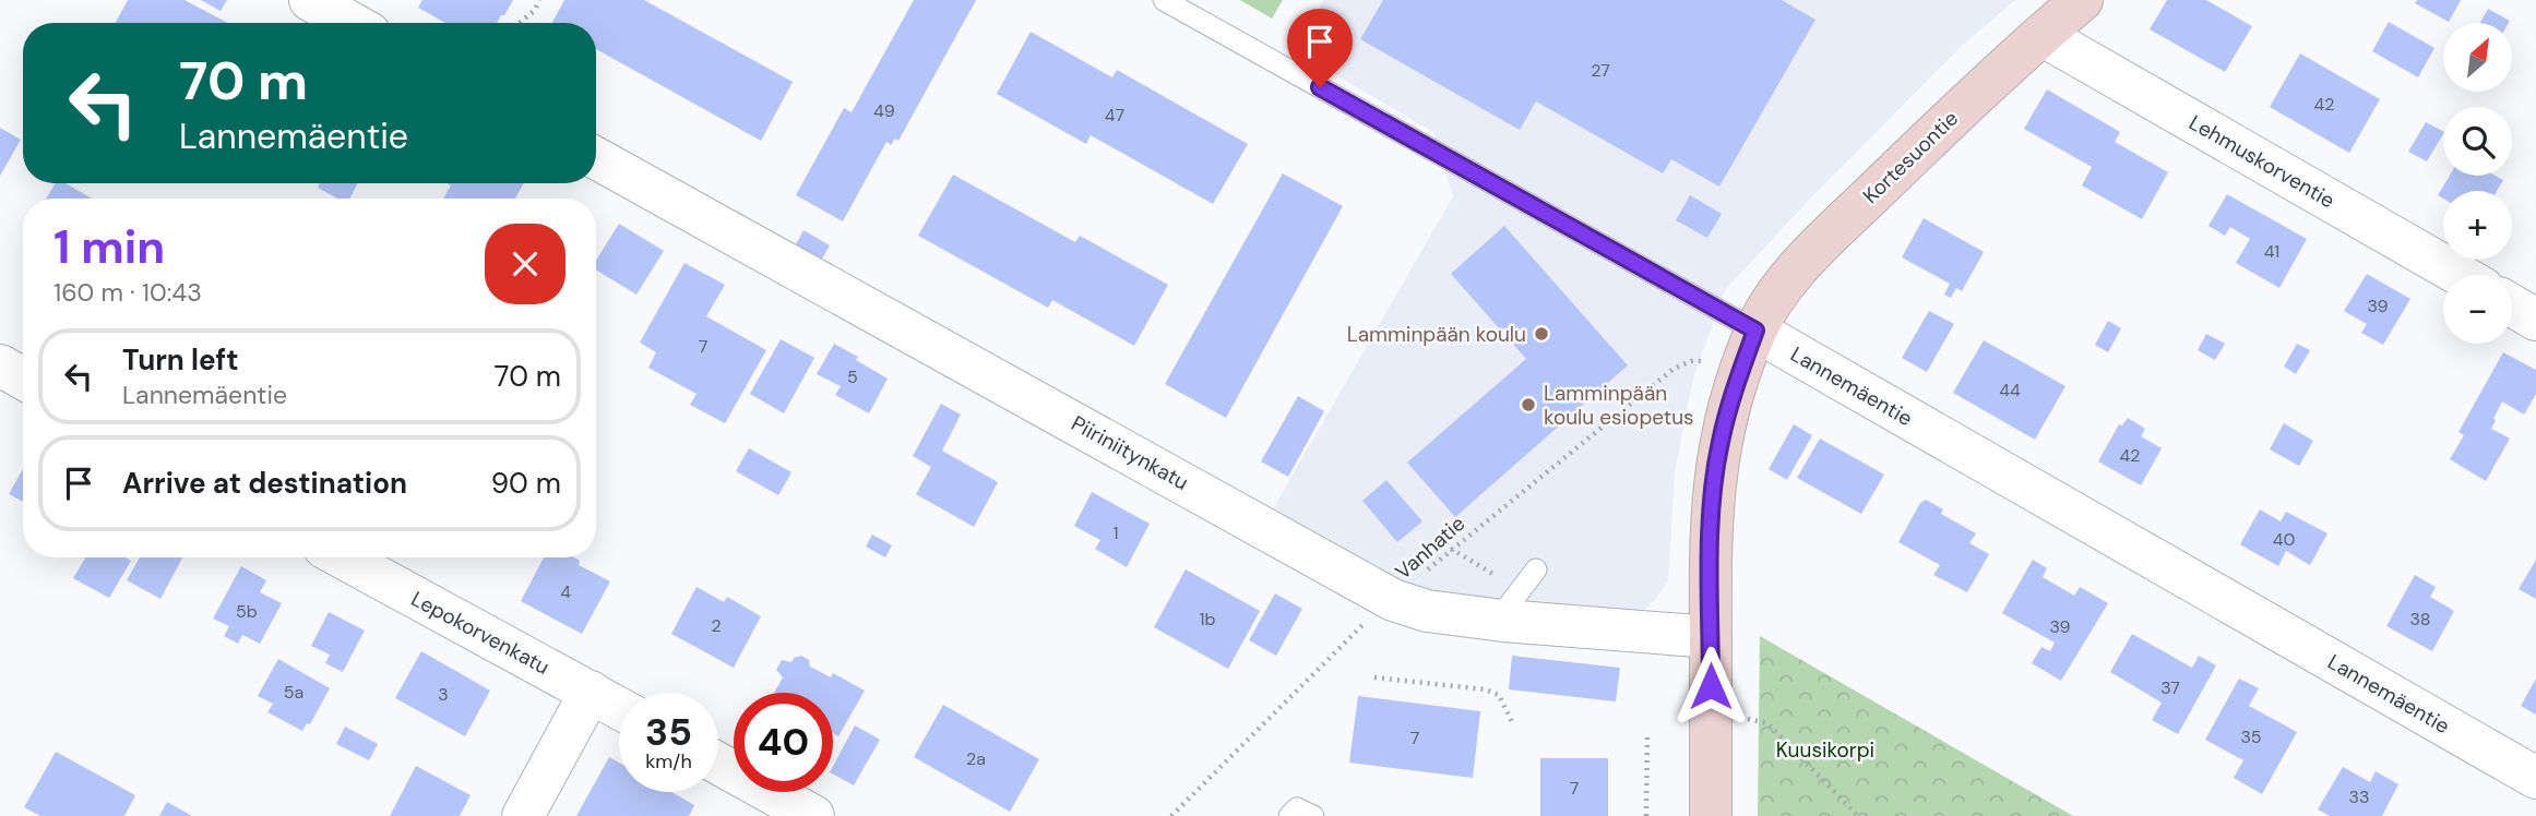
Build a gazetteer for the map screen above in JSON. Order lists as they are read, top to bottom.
{
  "streets": {
    "street": [
      "Kortesuontie",
      "Lehmuskorventie",
      "Lannemäentie",
      "Piiriniitynkatu",
      "Lepokorvenkatu"
    ],
    "path": ["Vanhatie"]
  },
  "crossings": [
    ["Kortesuontie", "Lehmuskorventie"],
    ["Kortesuontie", "Lannemäentie"],
    ["Kortesuontie", "Piiriniitynkatu"],
    ["Kortesuontie", "Vanhatie"],
    ["Piiriniitynkatu", "Vanhatie"]
  ],
  "parks": ["Kuusikorpi"],
  "places": ["Lamminpään koulu", "Lamminpään koulu esiopetus"],
  "house_numbers": [
    "27",
    "42",
    "49",
    "47",
    "41",
    "39",
    "7",
    "5",
    "44",
    "42",
    "1",
    "40",
    "4",
    "5b",
    "1b",
    "38",
    "2",
    "39",
    "37",
    "5a",
    "3",
    "35",
    "7",
    "2a",
    "7",
    "33"
  ],
  "north": "top right",
  "page": {
    "map_buttons": ["+", "−"],
    "turn": ["70 m", "Lannemäentie"],
    "heading": ["1 min", "160 m · 10:43"],
    "list": [
      {
        "name": "Turn left",
        "note": "Lannemäentie",
        "value": "70 m"
      },
      {
        "name": "Arrive at destination",
        "value": "90 m"
      }
    ],
    "speed": "35 km/h",
    "limit": "40"
  }
}
